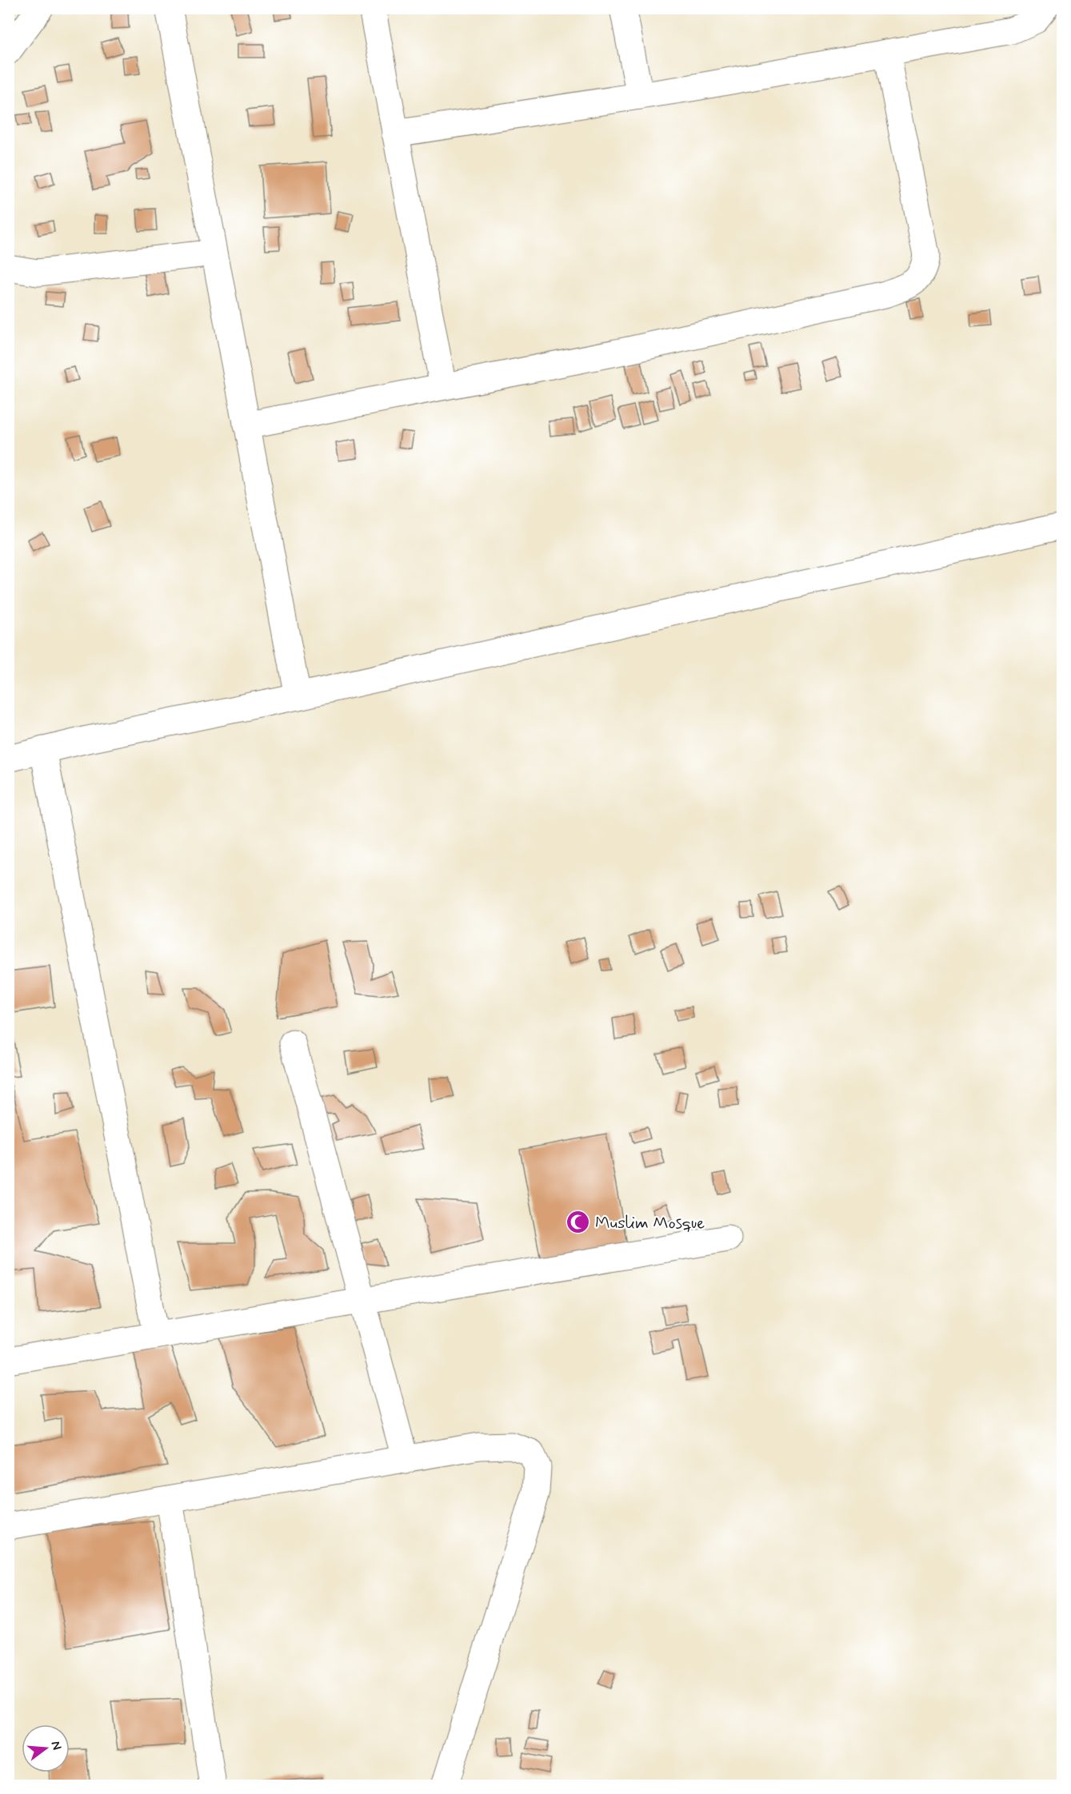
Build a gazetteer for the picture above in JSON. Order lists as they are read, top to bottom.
{
  "places": {
    "mosque": ["Muslim Mosque"]
  },
  "north": "right"
}
